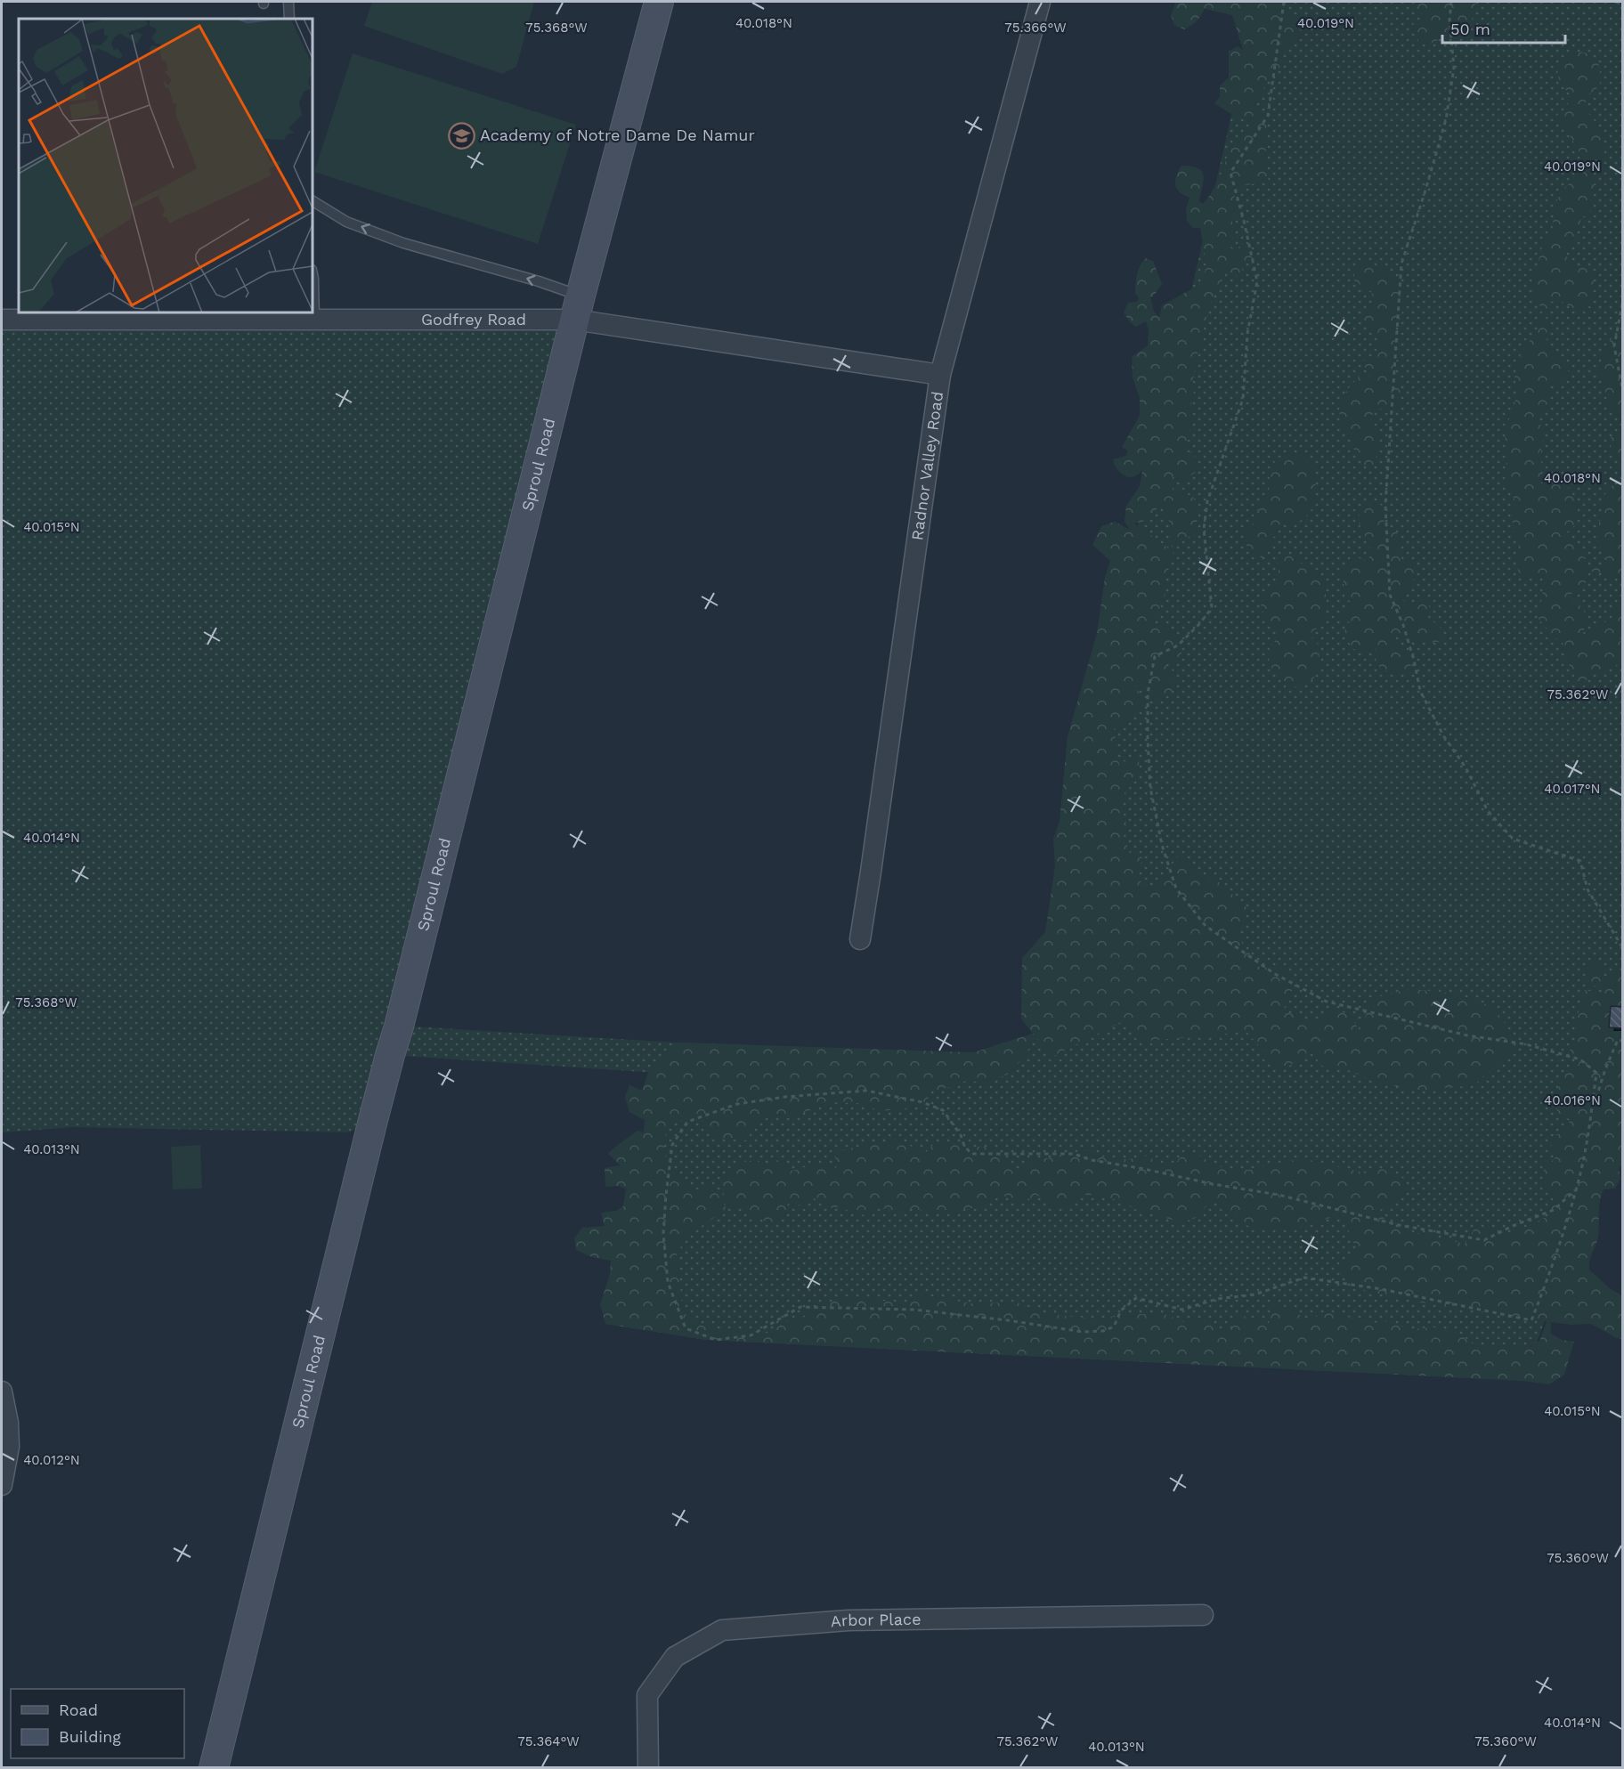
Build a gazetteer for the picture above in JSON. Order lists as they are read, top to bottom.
{
  "streets": {
    "main road": ["Sproul Road"],
    "street": ["Godfrey Road", "Radnor Valley Road", "Arbor Place"]
  },
  "crossings": [
    ["Godfrey Road", "Sproul Road"],
    ["Godfrey Road", "Radnor Valley Road"]
  ],
  "places": {
    "school or university": ["Academy of Notre Dame De Namur"]
  },
  "legend": ["Road", "Building"],
  "scale_bar": "50 m",
  "coordinates": [
    "40.018°N",
    "40.019°N",
    "75.368°W",
    "75.366°W",
    "40.015°N",
    "75.362°W",
    "40.017°N",
    "40.014°N",
    "40.016°N",
    "40.013°N",
    "40.012°N",
    "75.360°W",
    "75.364°W"
  ]
}
